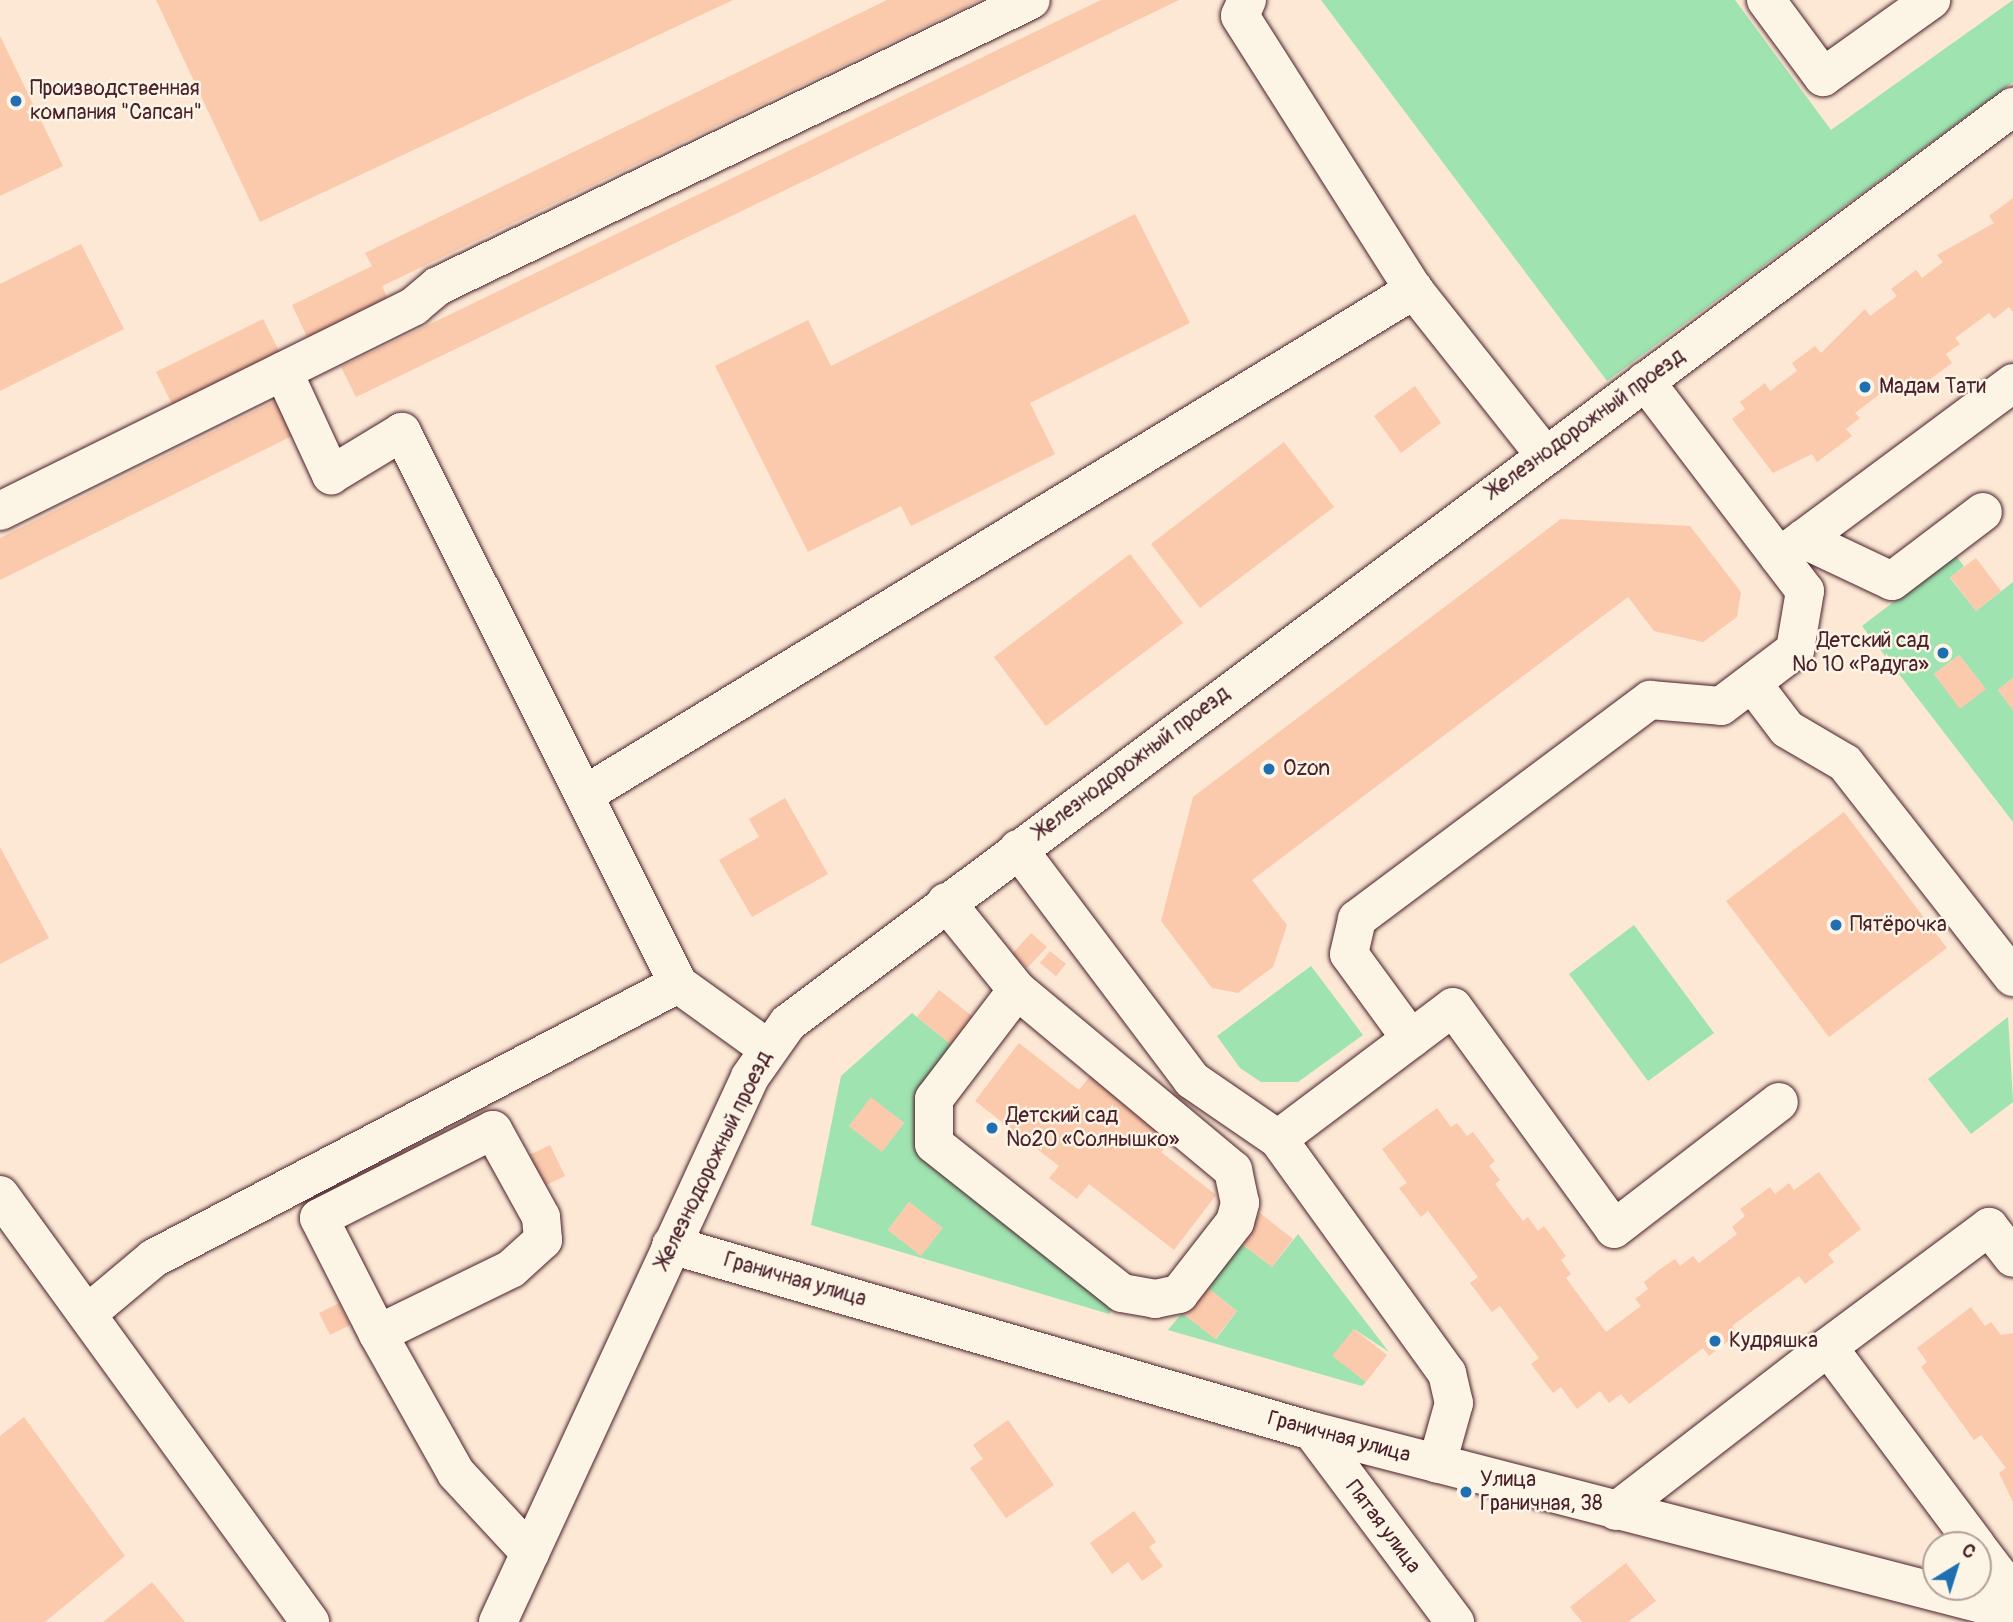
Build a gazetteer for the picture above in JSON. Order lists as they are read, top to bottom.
{
  "streets": {
    "street": ["Железнодорожный проезд", "Граничная улица", "Пятая улица"]
  },
  "crossings": [
    ["Железнодорожный проезд", "Граничная улица"],
    ["Граничная улица", "Пятая улица"]
  ],
  "places": [
    "Производственная компания \"Сапсан\"",
    "Мадам Тати",
    "Детский сад № 10 «Радуга»",
    "Ozon",
    "Пятёрочка",
    "Детский сад №20 «Солнышко»",
    "Кудряшка",
    "Улица Граничная, 38"
  ],
  "north": "top right"
}
